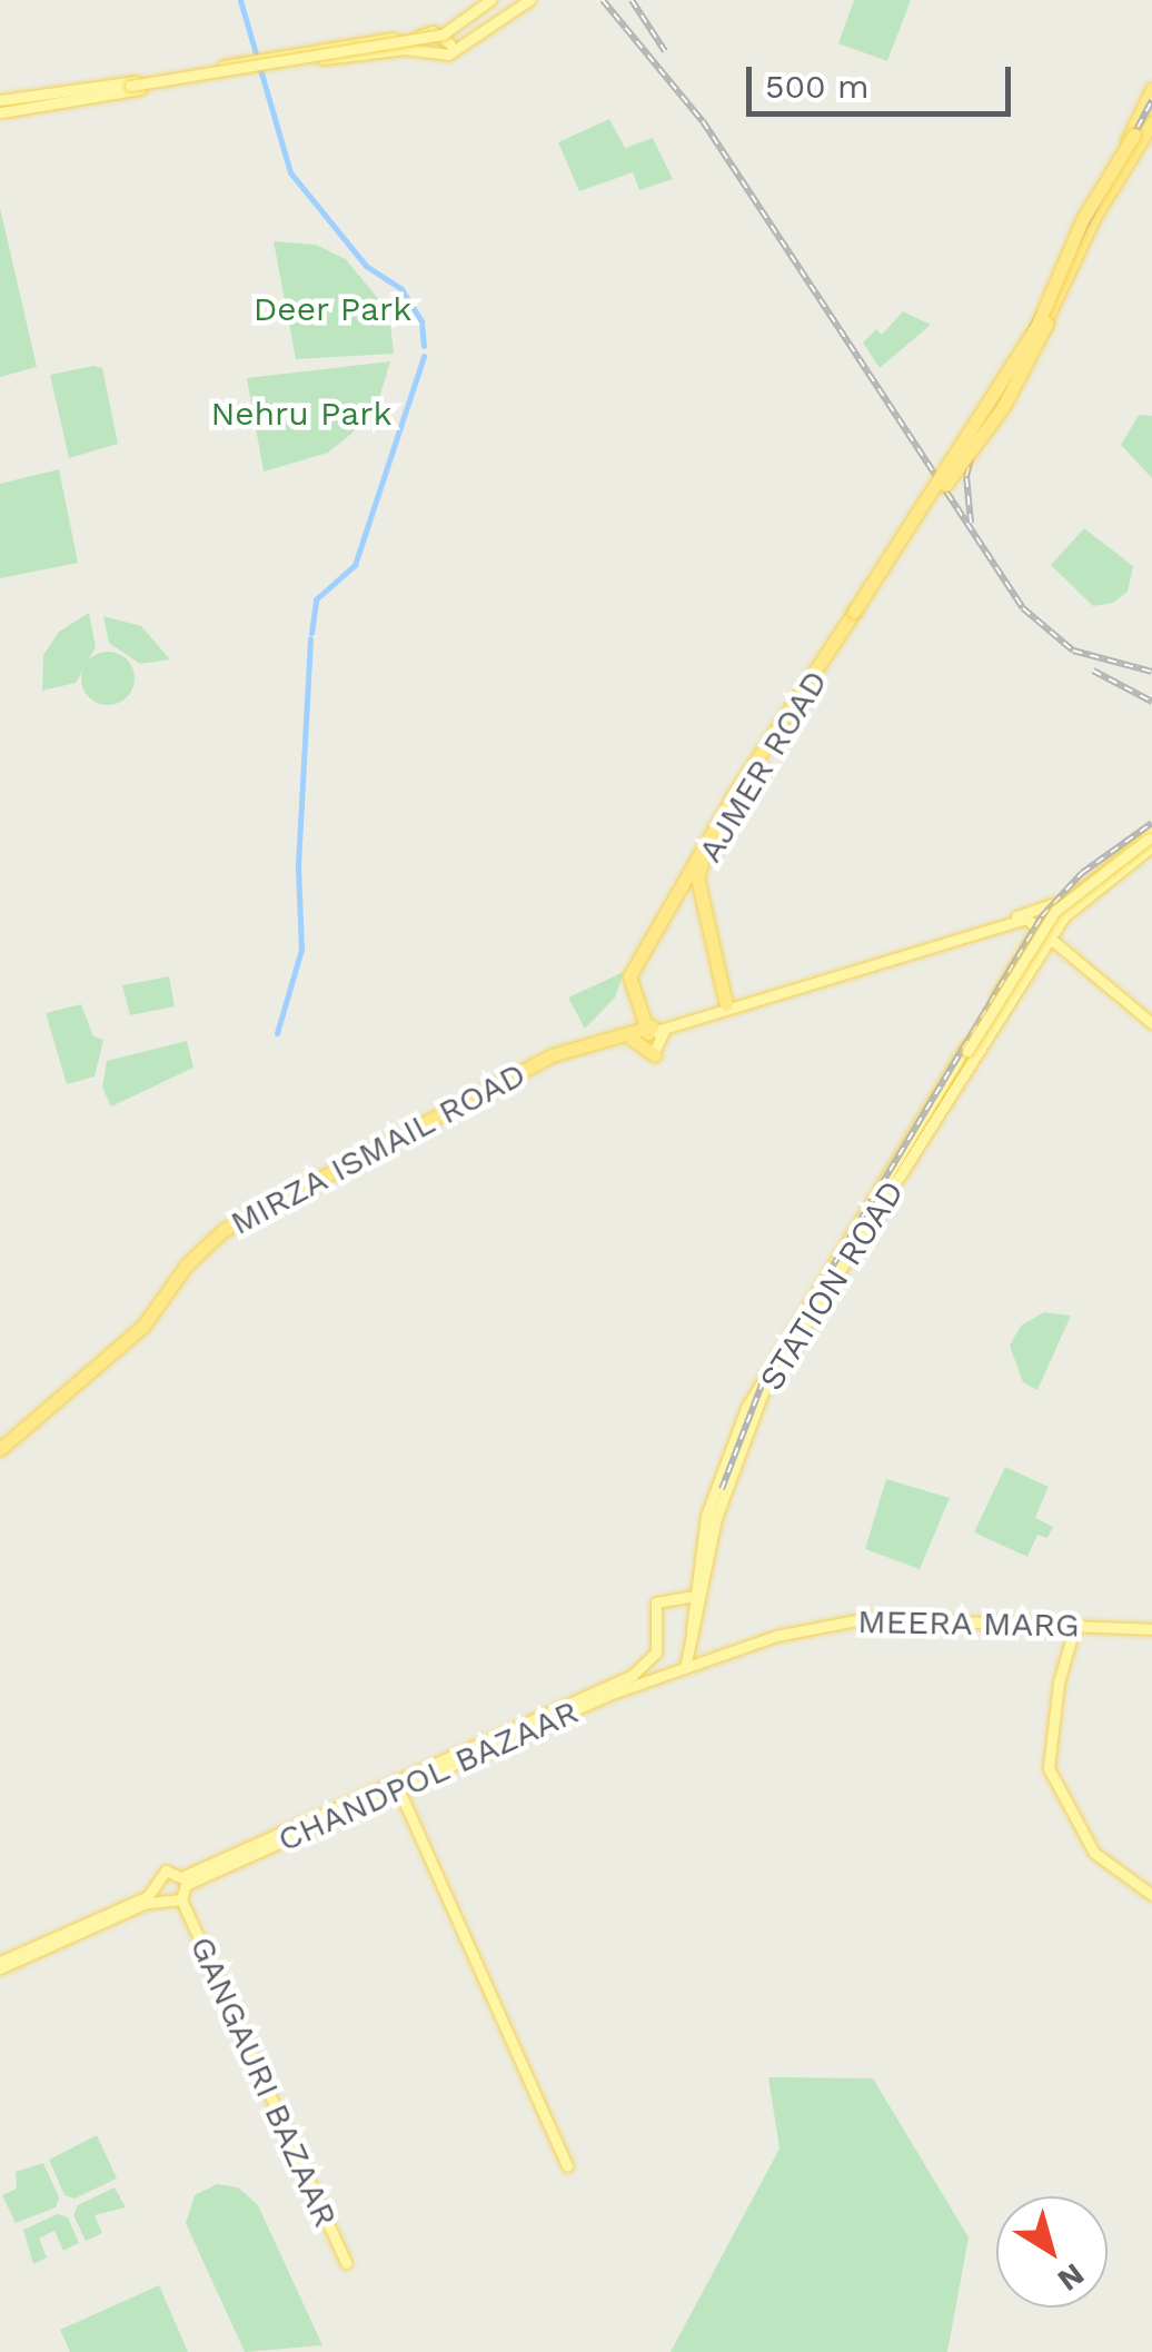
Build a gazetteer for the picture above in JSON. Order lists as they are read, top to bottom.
{
  "streets": {
    "highway": ["AJMER ROAD", "MIRZA ISMAIL ROAD"],
    "main road": [
      "STATION ROAD",
      "MEERA MARG",
      "CHANDPOL BAZAAR",
      "GANGAURI BAZAAR"
    ]
  },
  "crossings": [
    ["AJMER ROAD", "MIRZA ISMAIL ROAD"],
    ["MIRZA ISMAIL ROAD", "STATION ROAD"],
    ["MEERA MARG", "CHANDPOL BAZAAR"]
  ],
  "parks": ["Deer Park", "Nehru Park"],
  "scale_bar": "500 m",
  "north": "bottom right"
}
